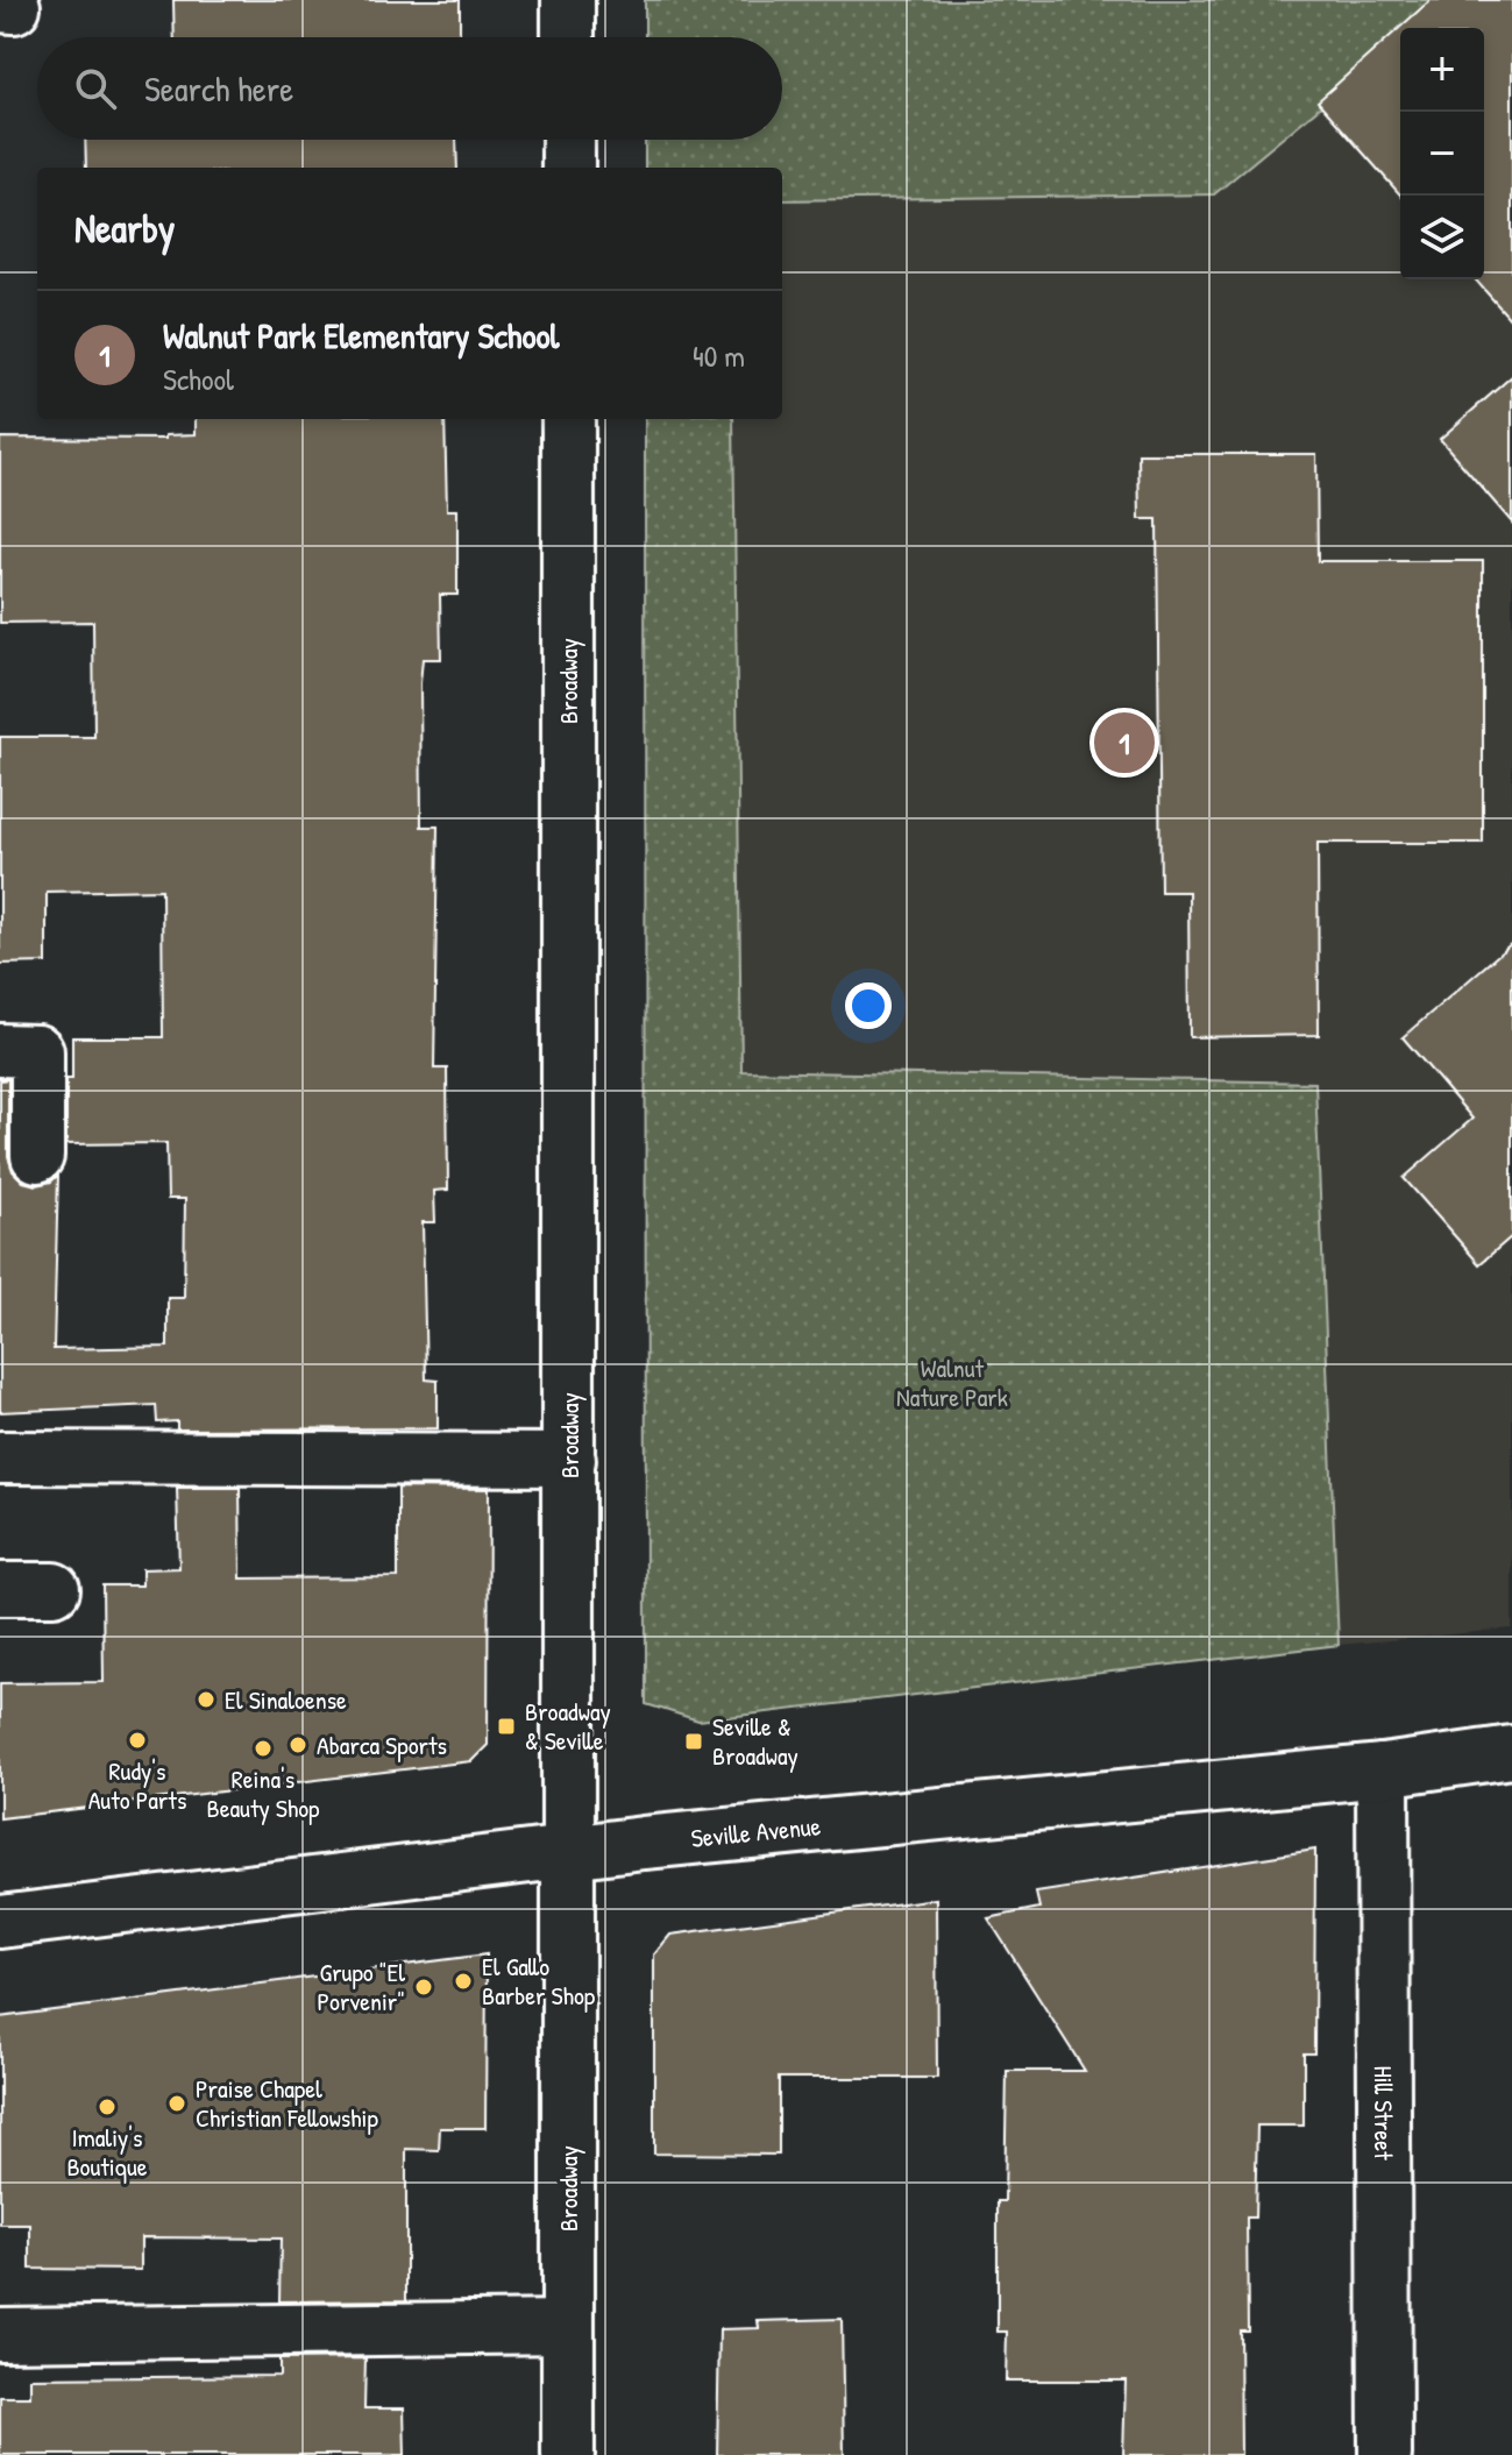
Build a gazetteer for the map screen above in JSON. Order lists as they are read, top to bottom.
{
  "streets": {
    "street": ["Broadway", "Seville Avenue", "Hill Street"]
  },
  "crossings": [
    ["Broadway", "Seville Avenue"],
    ["Seville Avenue", "Hill Street"]
  ],
  "parks": ["Walnut Nature Park"],
  "places": {
    "other": [
      "El Sinaloense",
      "Rudy's Auto Parts",
      "Abarca Sports",
      "Reina's Beauty Shop",
      "El Gallo Barber Shop",
      "Grupo \"El Porvenir\"",
      "Praise Chapel Christian Fellowship",
      "Imaliy's Boutique"
    ],
    "transit": ["Broadway & Seville", "Seville & Broadway"]
  },
  "page": {
    "map_buttons": ["+", "−"],
    "search": "Search here",
    "heading": "Nearby",
    "list": [
      {
        "mark": "1",
        "name": "Walnut Park Elementary School",
        "note": "School",
        "value": "40 m"
      }
    ],
    "pins": "1"
  }
}
